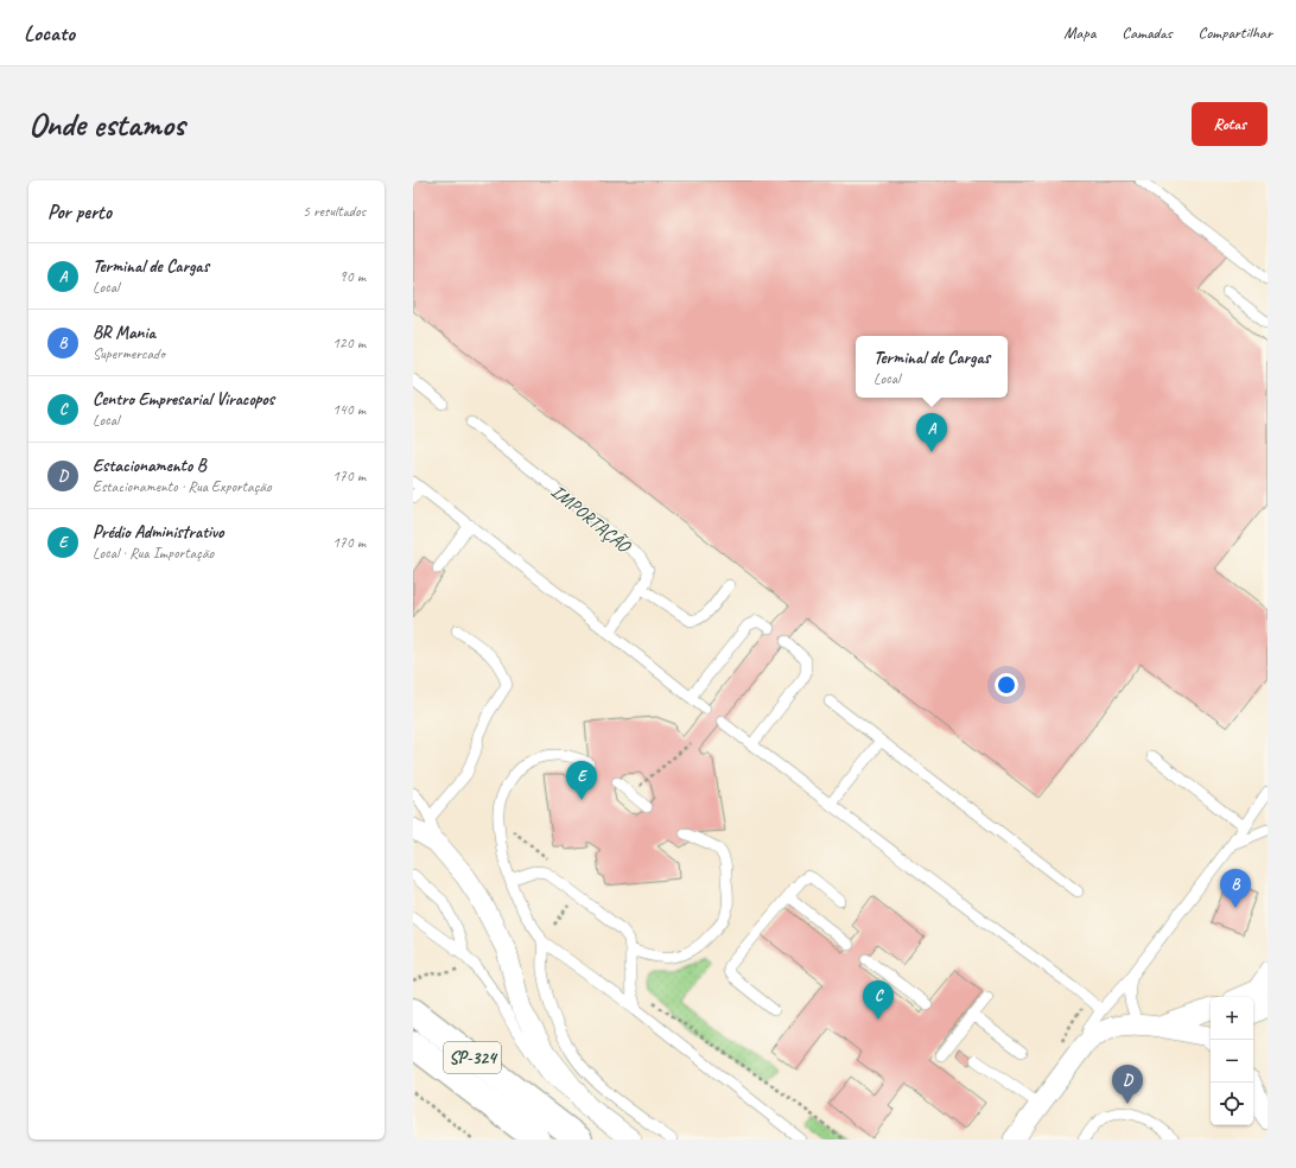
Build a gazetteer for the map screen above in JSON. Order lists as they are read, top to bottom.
{
  "streets": {
    "main road": ["SP-324"],
    "lane": ["IMPORTAÇÃO"]
  },
  "page": {
    "header": "Locato",
    "nav": ["Mapa", "Camadas", "Compartilhar"],
    "buttons": "Rotas",
    "title": "Onde estamos",
    "heading": ["Por perto", "5 resultados"],
    "list": [
      {
        "mark": "A",
        "name": "Terminal de Cargas",
        "note": "Local",
        "value": "90 m"
      },
      {
        "mark": "B",
        "name": "BR Mania",
        "note": "Supermercado",
        "value": "120 m"
      },
      {
        "mark": "C",
        "name": "Centro Empresarial Viracopos",
        "note": "Local",
        "value": "140 m"
      },
      {
        "mark": "D",
        "name": "Estacionamento B",
        "note": "Estacionamento · Rua Exportação",
        "value": "170 m"
      },
      {
        "mark": "E",
        "name": "Prédio Administrativo",
        "note": "Local · Rua Importação",
        "value": "170 m"
      }
    ],
    "popup": ["Terminal de Cargas", "Local"],
    "pins": [
      "A",
      "E",
      "B",
      "C",
      "D"
    ],
    "map_buttons": ["+", "−"]
  }
}
